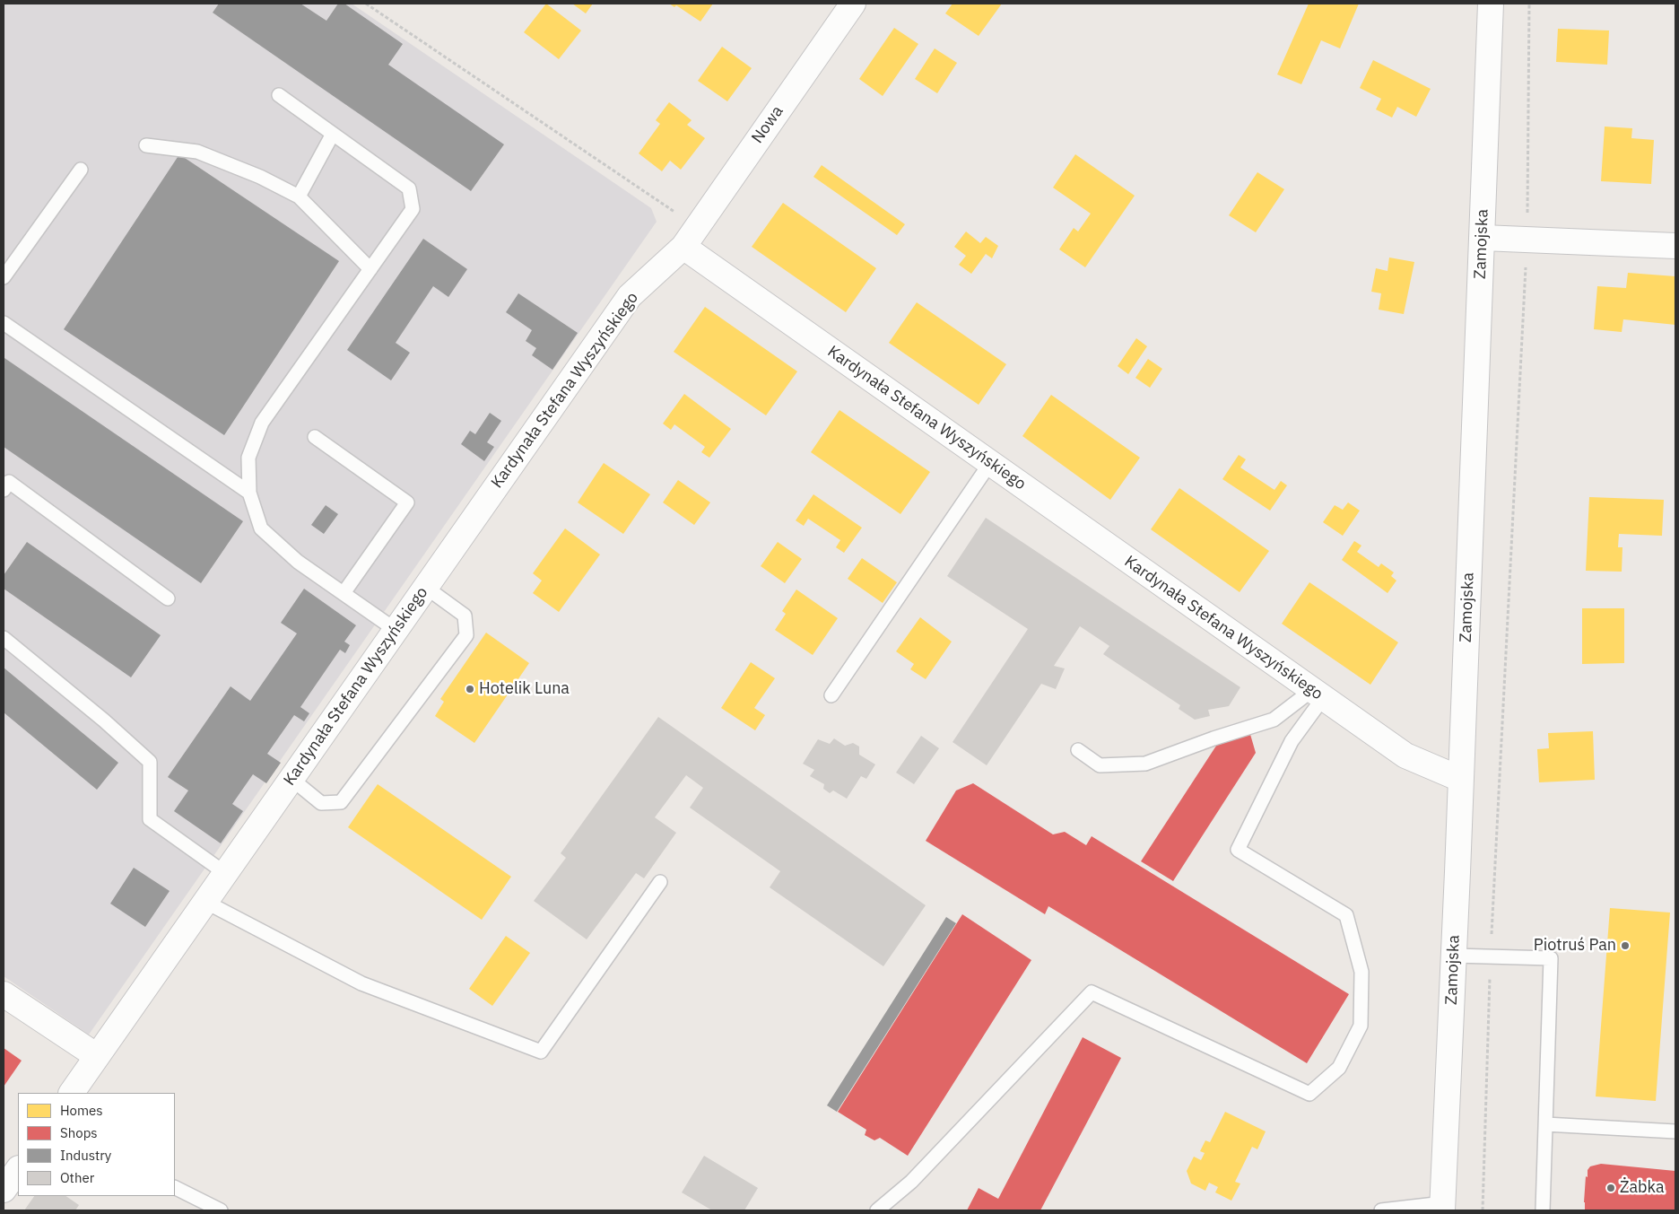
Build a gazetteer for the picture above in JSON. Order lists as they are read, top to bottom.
{
  "streets": {
    "street": ["Nowa", "Zamojska", "Kardynała Stefana Wyszyńskiego"]
  },
  "crossings": [
    ["Nowa", "Kardynała Stefana Wyszyńskiego"],
    ["Zamojska", "Kardynała Stefana Wyszyńskiego"]
  ],
  "places": ["Hotelik Luna", "Piotruś Pan", "Żabka"],
  "legend": [
    "Homes",
    "Shops",
    "Industry",
    "Other"
  ]
}
